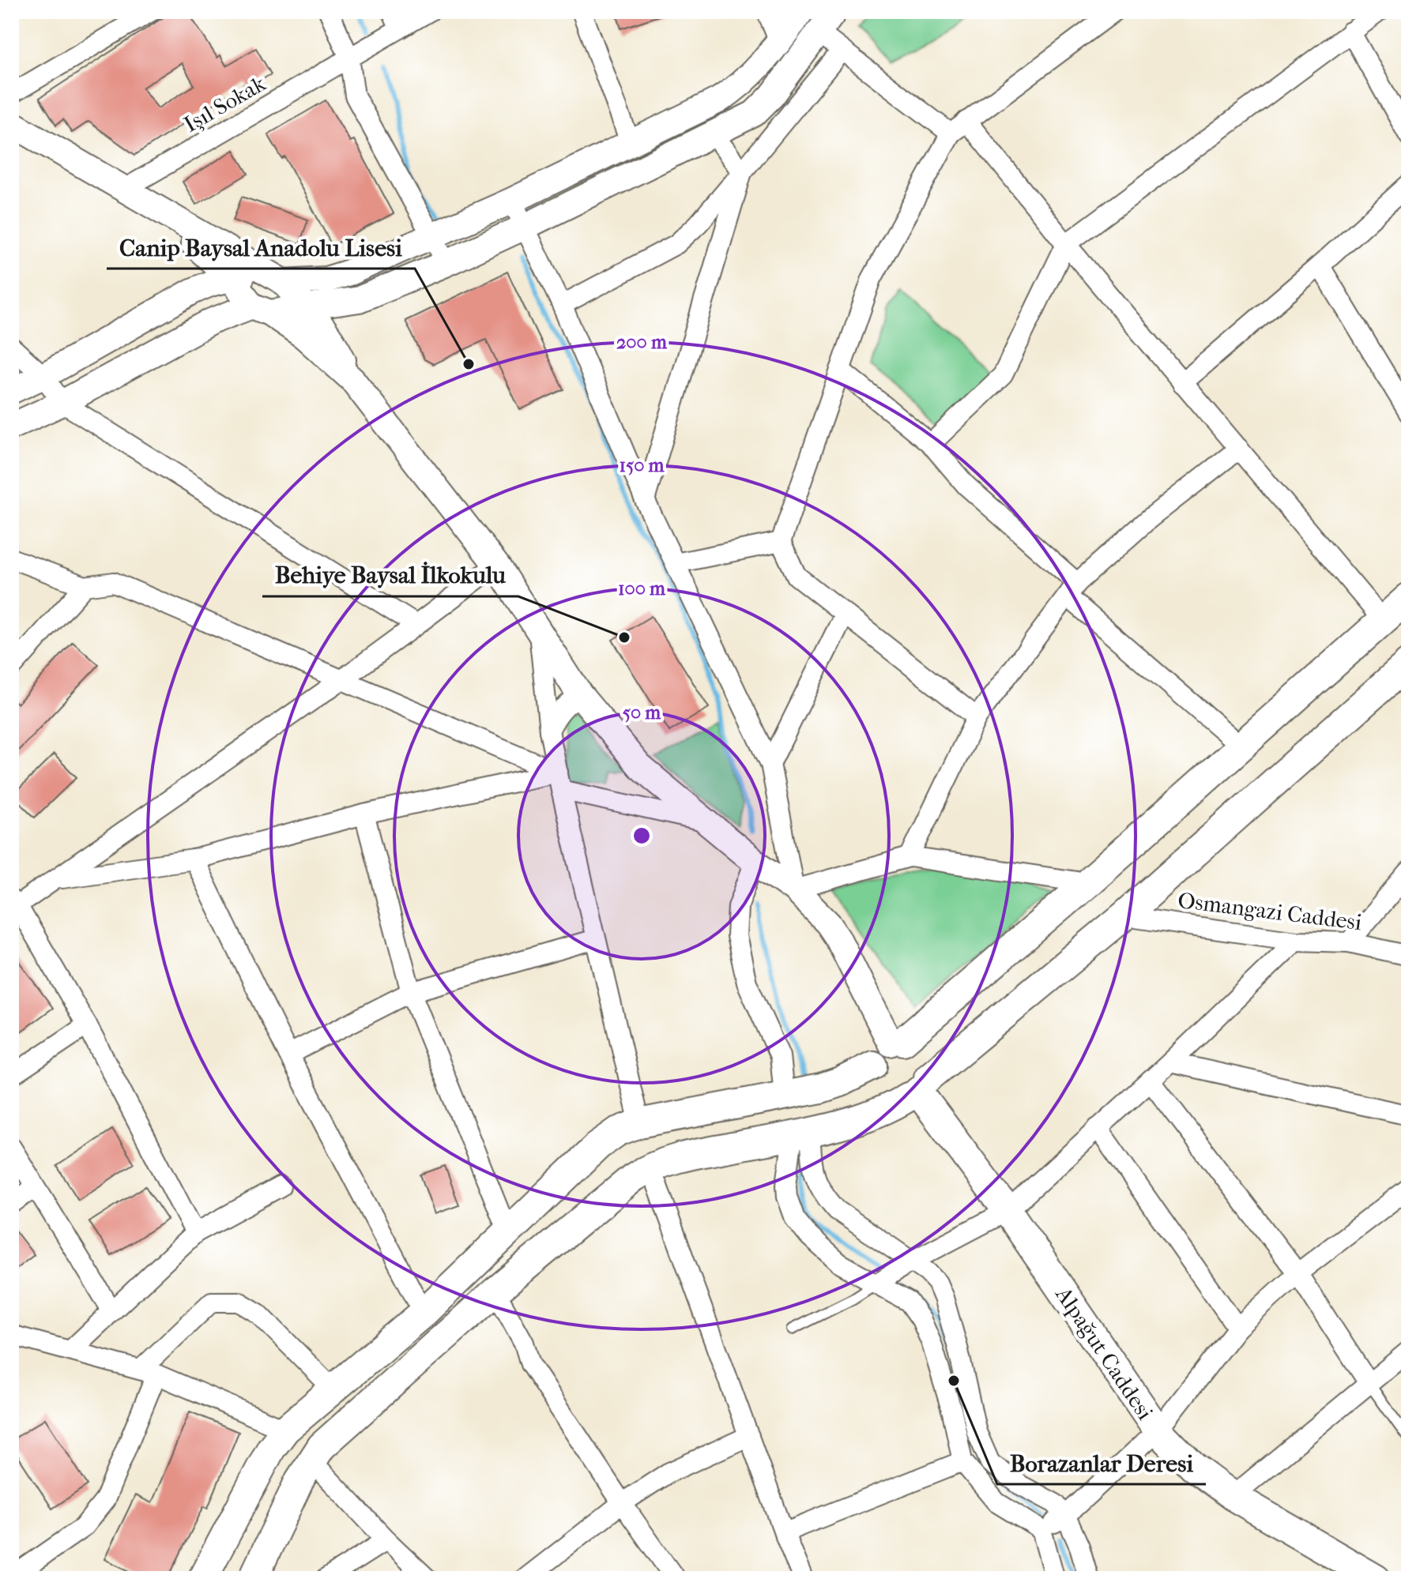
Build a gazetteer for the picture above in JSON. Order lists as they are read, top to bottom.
{
  "streets": {
    "main road": ["Alpağut Caddesi"],
    "street": ["Işıl Sokak", "Osmangazi Caddesi"]
  },
  "places": ["Canip Baysal Anadolu Lisesi", "Behiye Baysal İlkokulu", "Borazanlar Deresi"],
  "rings": [
    "200 m",
    "150 m",
    "100 m",
    "50 m"
  ]
}
